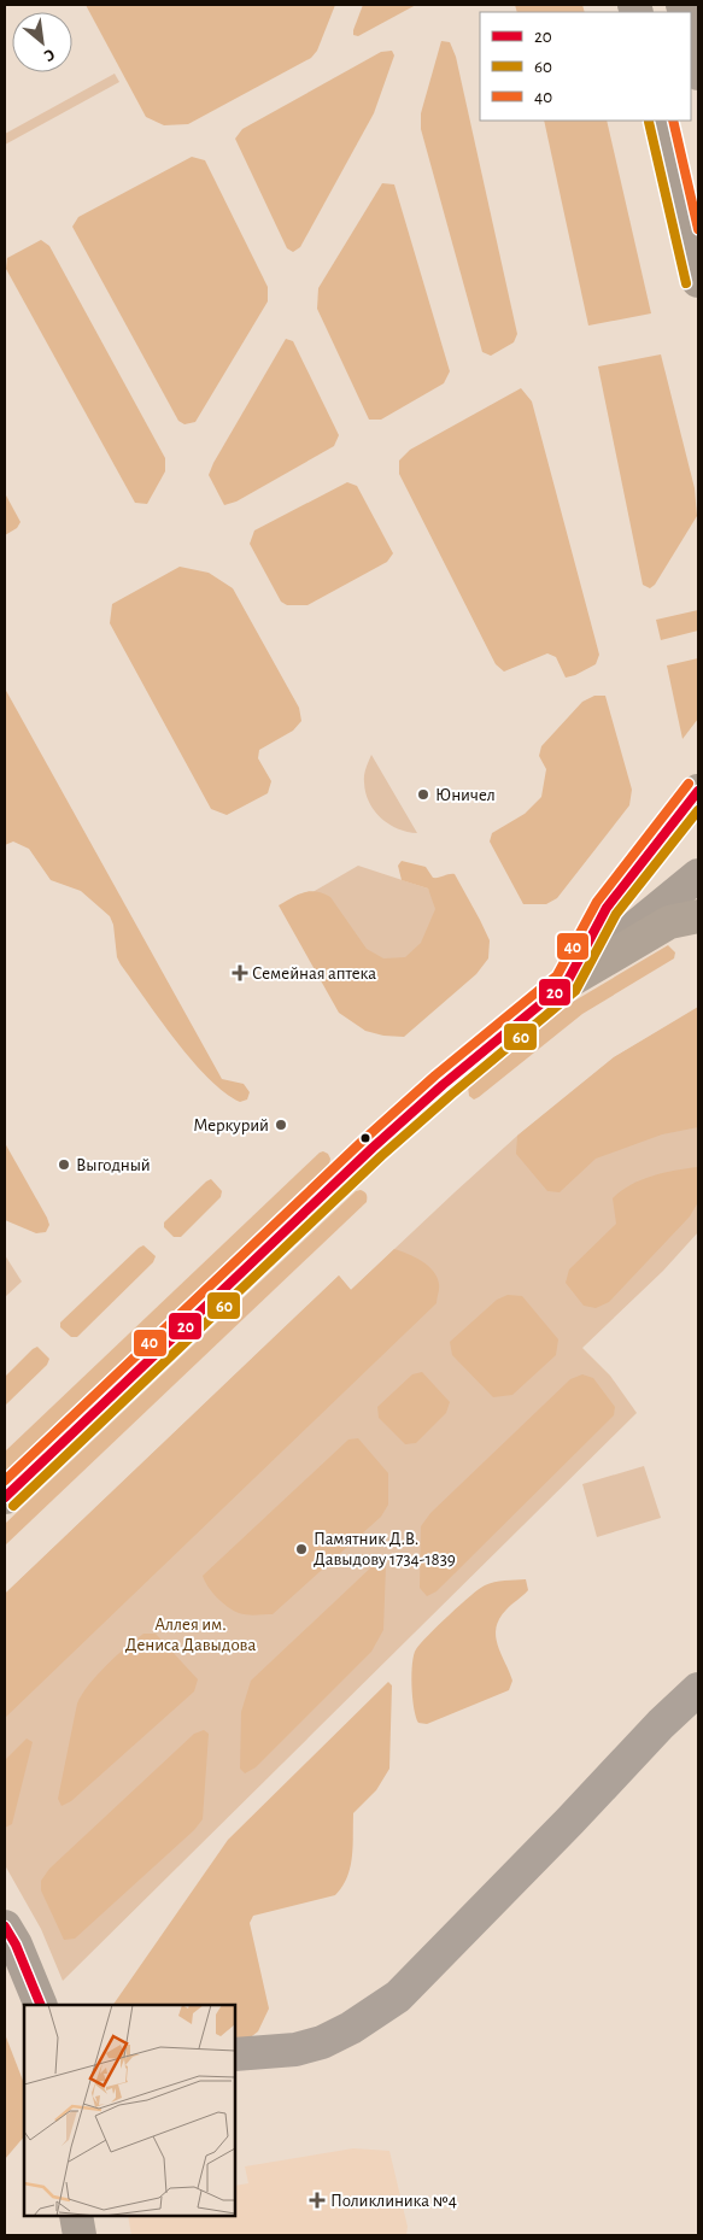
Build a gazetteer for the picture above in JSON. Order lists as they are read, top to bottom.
{
  "parks": ["Аллея им. Дениса Давыдова"],
  "places": {
    "other": [
      "Юничел",
      "Меркурий",
      "Выгодный",
      "Памятник Д.В. Давыдову 1734-1839"
    ],
    "health": ["Семейная аптека", "Поликлиника №4"]
  },
  "lines": ["transit line 40", "transit line 60", "transit line 20"],
  "legend": ["20", "60", "40"],
  "north": "bottom right"
}
